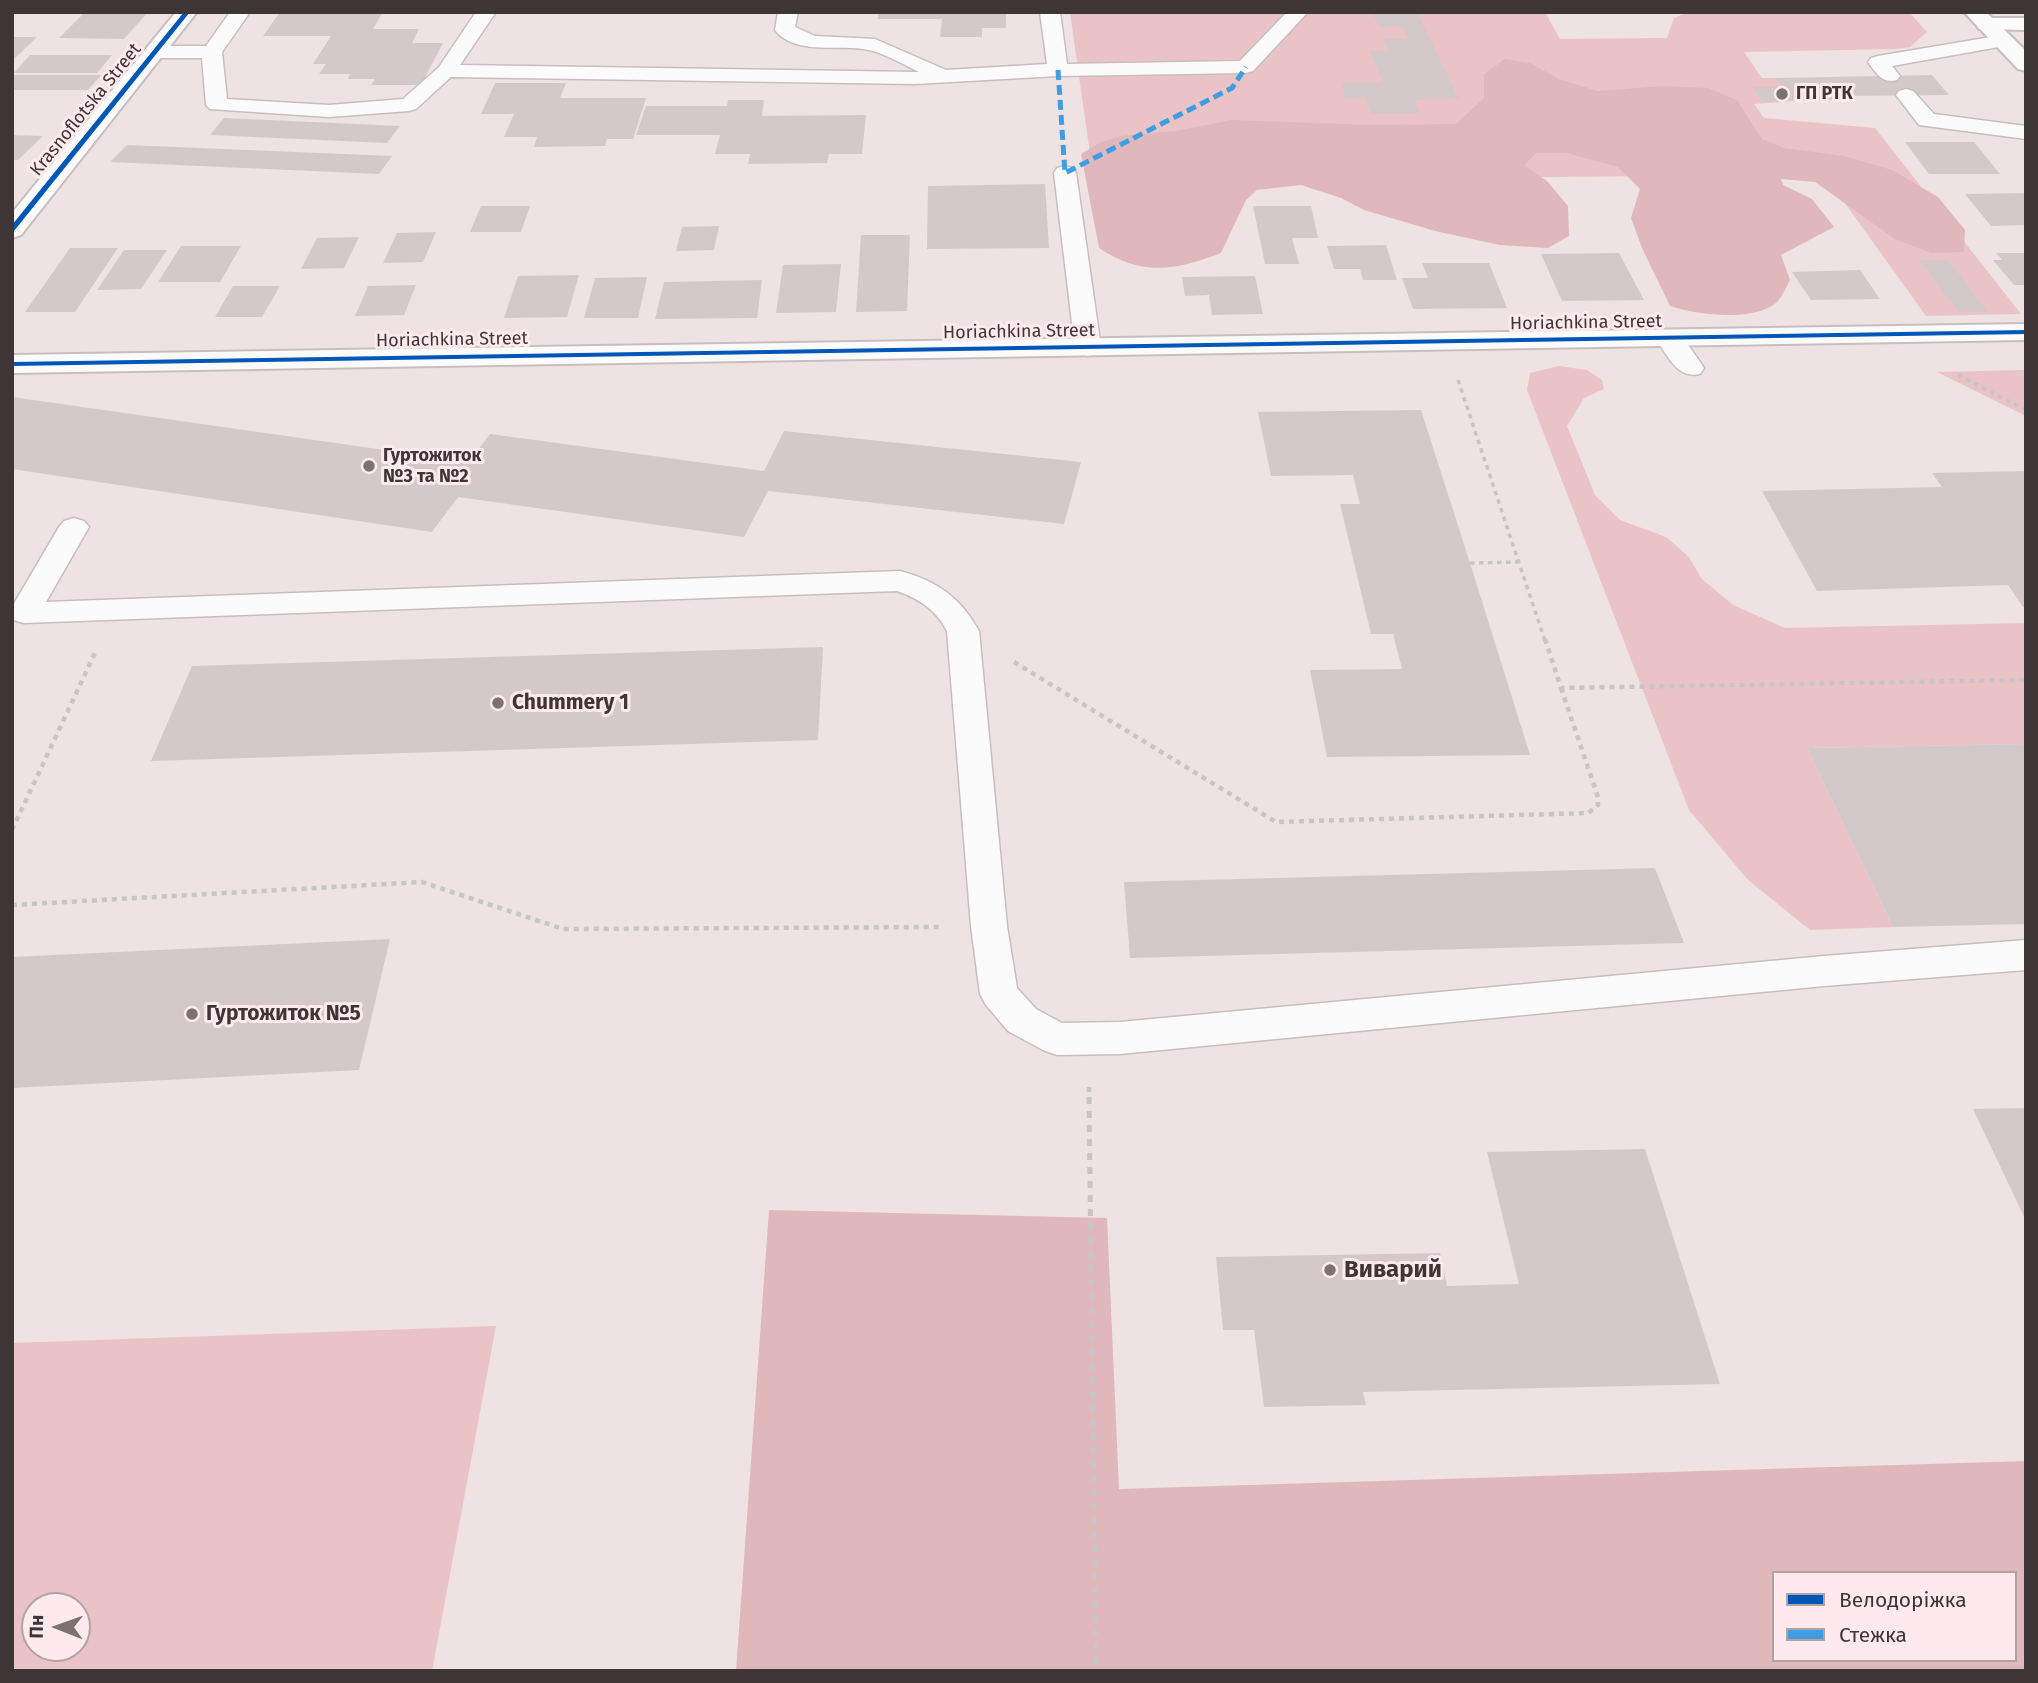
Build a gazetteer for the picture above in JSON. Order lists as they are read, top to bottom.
{
  "streets": {
    "street": ["Krasnoflotska Street", "Horiachkina Street"]
  },
  "places": [
    "ГП РТК",
    "Гуртожиток №3 та №2",
    "Chummery 1",
    "Гуртожиток №5",
    "Виварий"
  ],
  "legend": ["Велодоріжка", "Стежка"],
  "north": "left"
}
